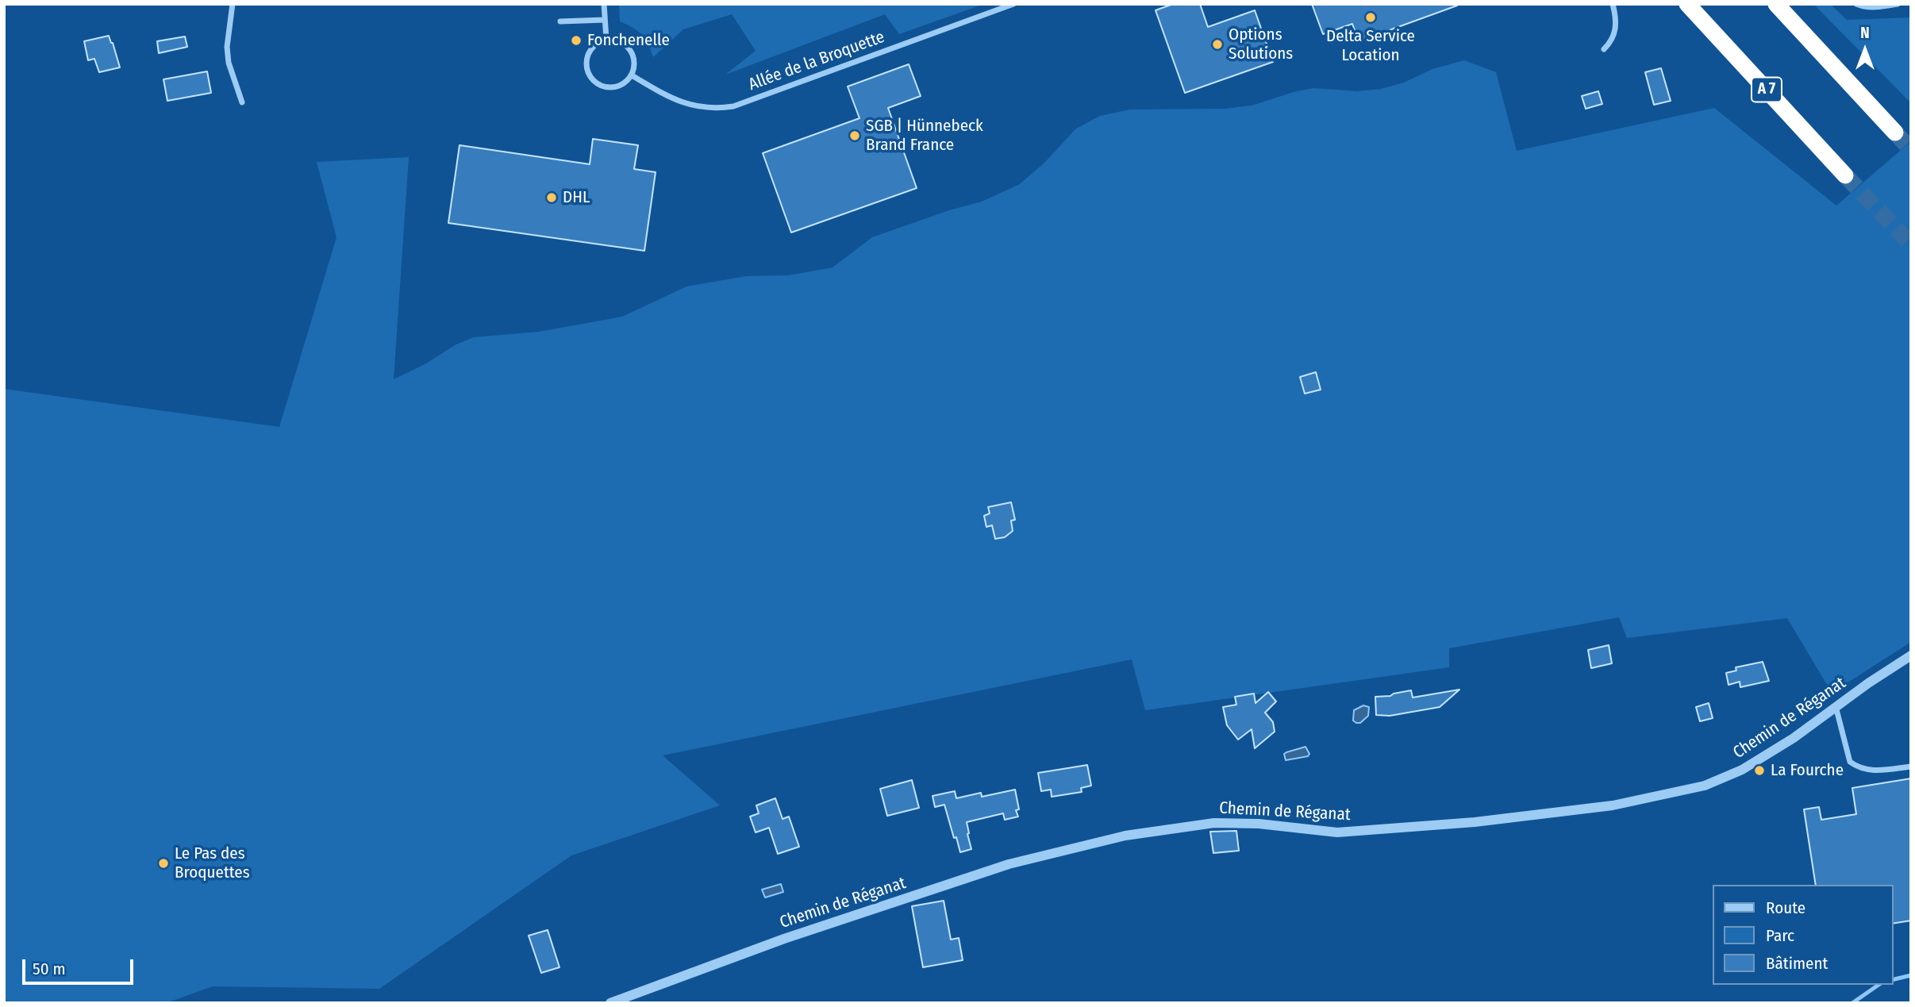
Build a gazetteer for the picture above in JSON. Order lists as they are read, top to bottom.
{
  "streets": {
    "highway": ["A 7"],
    "street": ["Allée de la Broquette", "Chemin de Réganat"]
  },
  "places": [
    "Delta Service Location",
    "Fonchenelle",
    "Options Solutions",
    "SGB | Hünnebeck Brand France",
    "DHL",
    "La Fourche",
    "Le Pas des Broquettes"
  ],
  "legend": ["Route", "Parc", "Bâtiment"],
  "scale_bar": "50 m",
  "north": "top"
}
